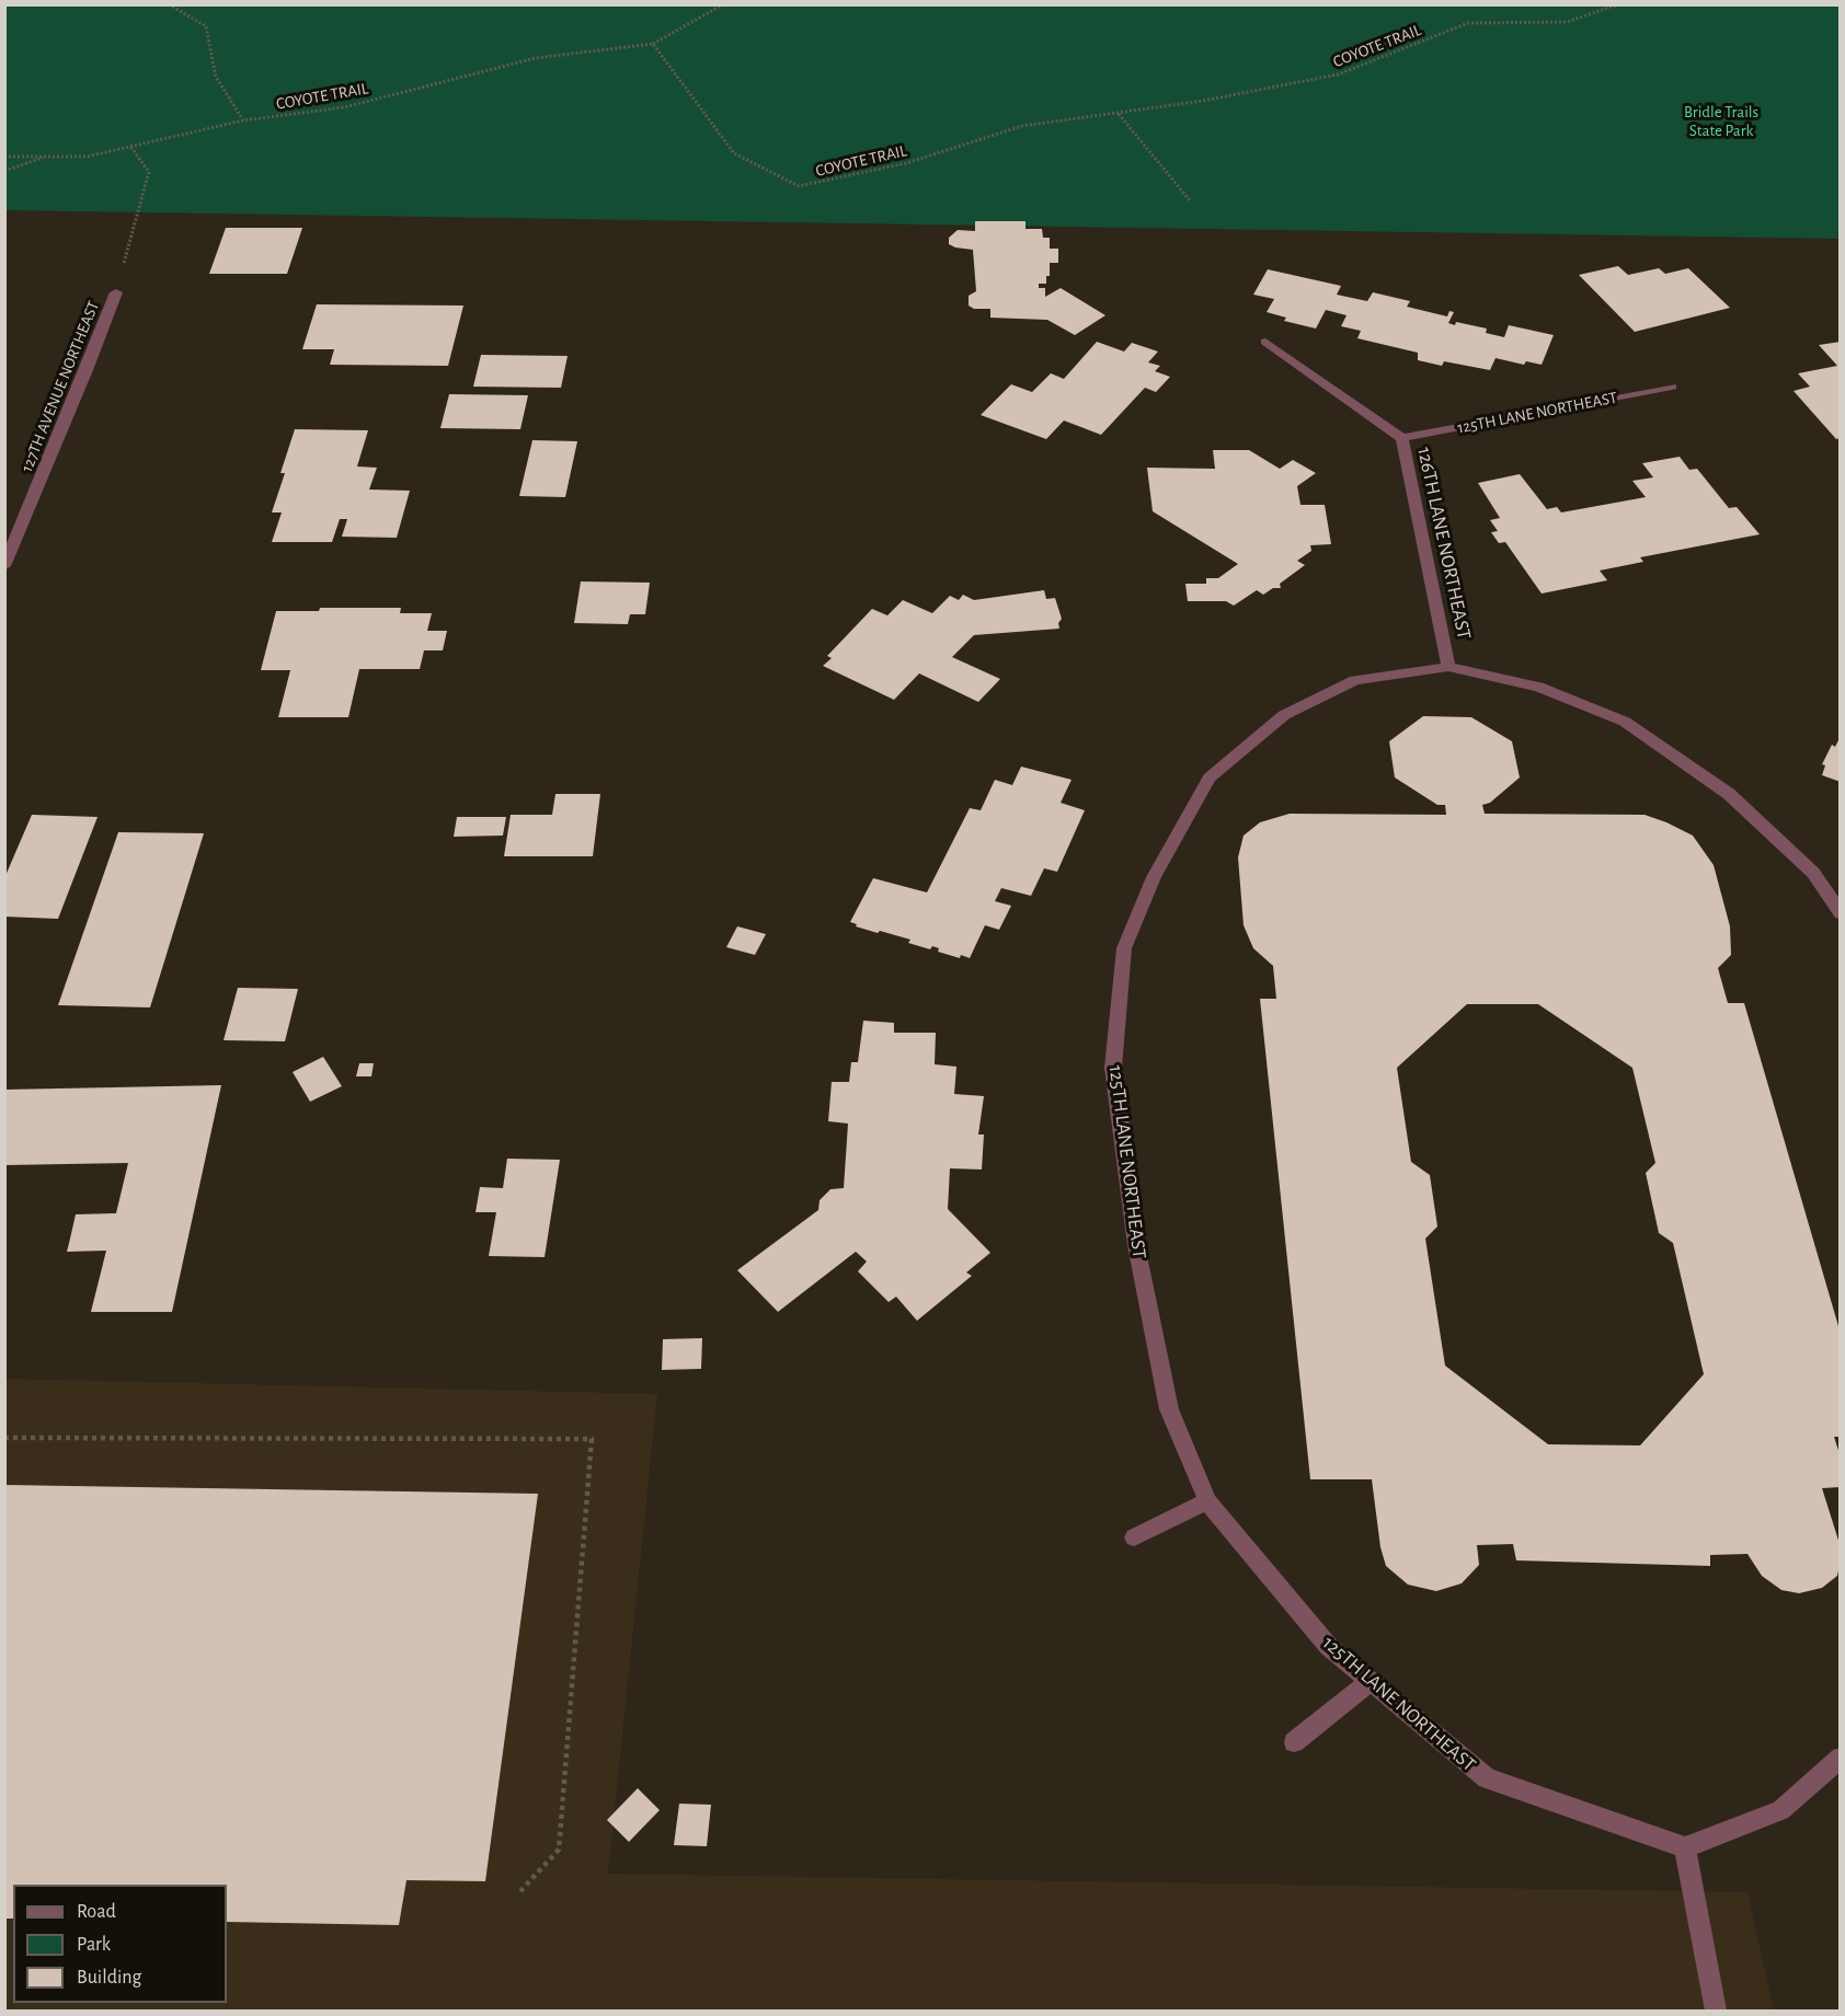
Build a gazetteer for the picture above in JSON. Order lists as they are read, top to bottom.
{
  "streets": {
    "street": ["127TH AVENUE NORTHEAST", "125TH LANE NORTHEAST", "126TH LANE NORTHEAST"],
    "path": ["COYOTE TRAIL"]
  },
  "crossings": [
    ["125TH LANE NORTHEAST", "126TH LANE NORTHEAST"]
  ],
  "parks": ["Bridle Trails State Park"],
  "legend": ["Road", "Park", "Building"]
}
